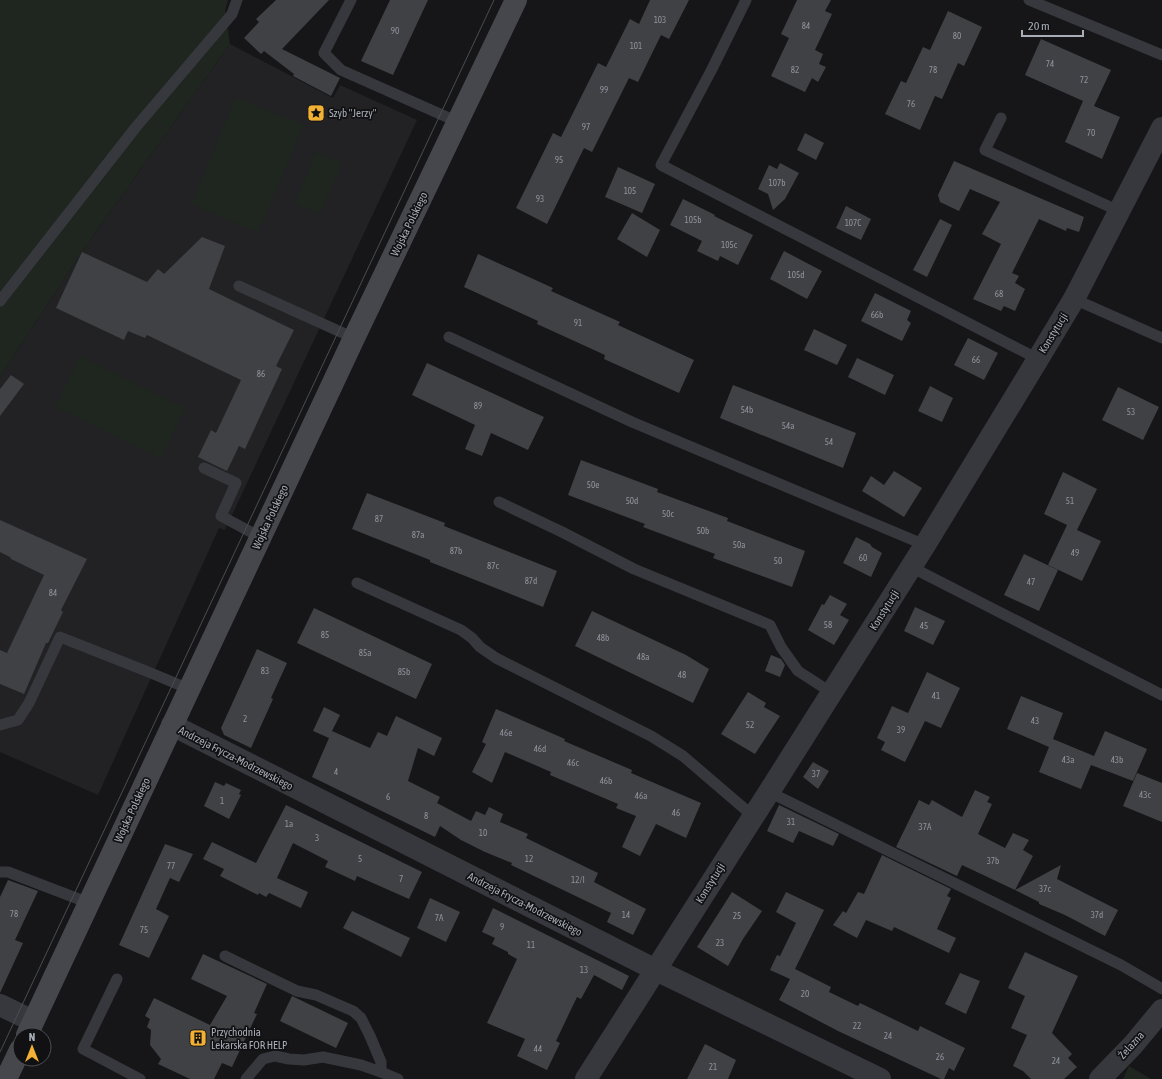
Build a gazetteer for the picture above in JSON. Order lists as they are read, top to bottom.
{
  "streets": {
    "main road": ["Wojska Polskiego"],
    "street": ["Konstytucji", "Andrzeja Frycza-Modrzewskiego", "Żelazna"]
  },
  "crossings": [
    ["Wojska Polskiego", "Andrzeja Frycza-Modrzewskiego"],
    ["Konstytucji", "Andrzeja Frycza-Modrzewskiego"]
  ],
  "places": {
    "place": ["Szyb \"Jerzy\""],
    "building": ["Przychodnia Lekarska FOR HELP"]
  },
  "house_numbers": [
    "103",
    "84",
    "90",
    "80",
    "101",
    "74",
    "82",
    "78",
    "72",
    "99",
    "76",
    "97",
    "70",
    "95",
    "107b",
    "105",
    "93",
    "105b",
    "107C",
    "105c",
    "105d",
    "68",
    "66b",
    "91",
    "66",
    "86",
    "89",
    "54b",
    "53",
    "54a",
    "54",
    "50e",
    "50d",
    "51",
    "50c",
    "87",
    "50b",
    "87a",
    "50a",
    "87b",
    "49",
    "60",
    "50",
    "87c",
    "87d",
    "47",
    "84",
    "58",
    "45",
    "85",
    "48b",
    "85a",
    "48a",
    "83",
    "85b",
    "48",
    "41",
    "2",
    "43",
    "52",
    "39",
    "46e",
    "46d",
    "43a",
    "43b",
    "46c",
    "4",
    "37",
    "46b",
    "43c",
    "46a",
    "6",
    "1",
    "46",
    "8",
    "31",
    "1a",
    "37A",
    "10",
    "3",
    "5",
    "12",
    "37b",
    "77",
    "7",
    "12/I",
    "37c",
    "78",
    "14",
    "37d",
    "25",
    "7A",
    "9",
    "75",
    "23",
    "11",
    "13",
    "20",
    "22",
    "24",
    "44",
    "26",
    "24",
    "21"
  ],
  "scale_bar": "20 m",
  "north": "top"
}
